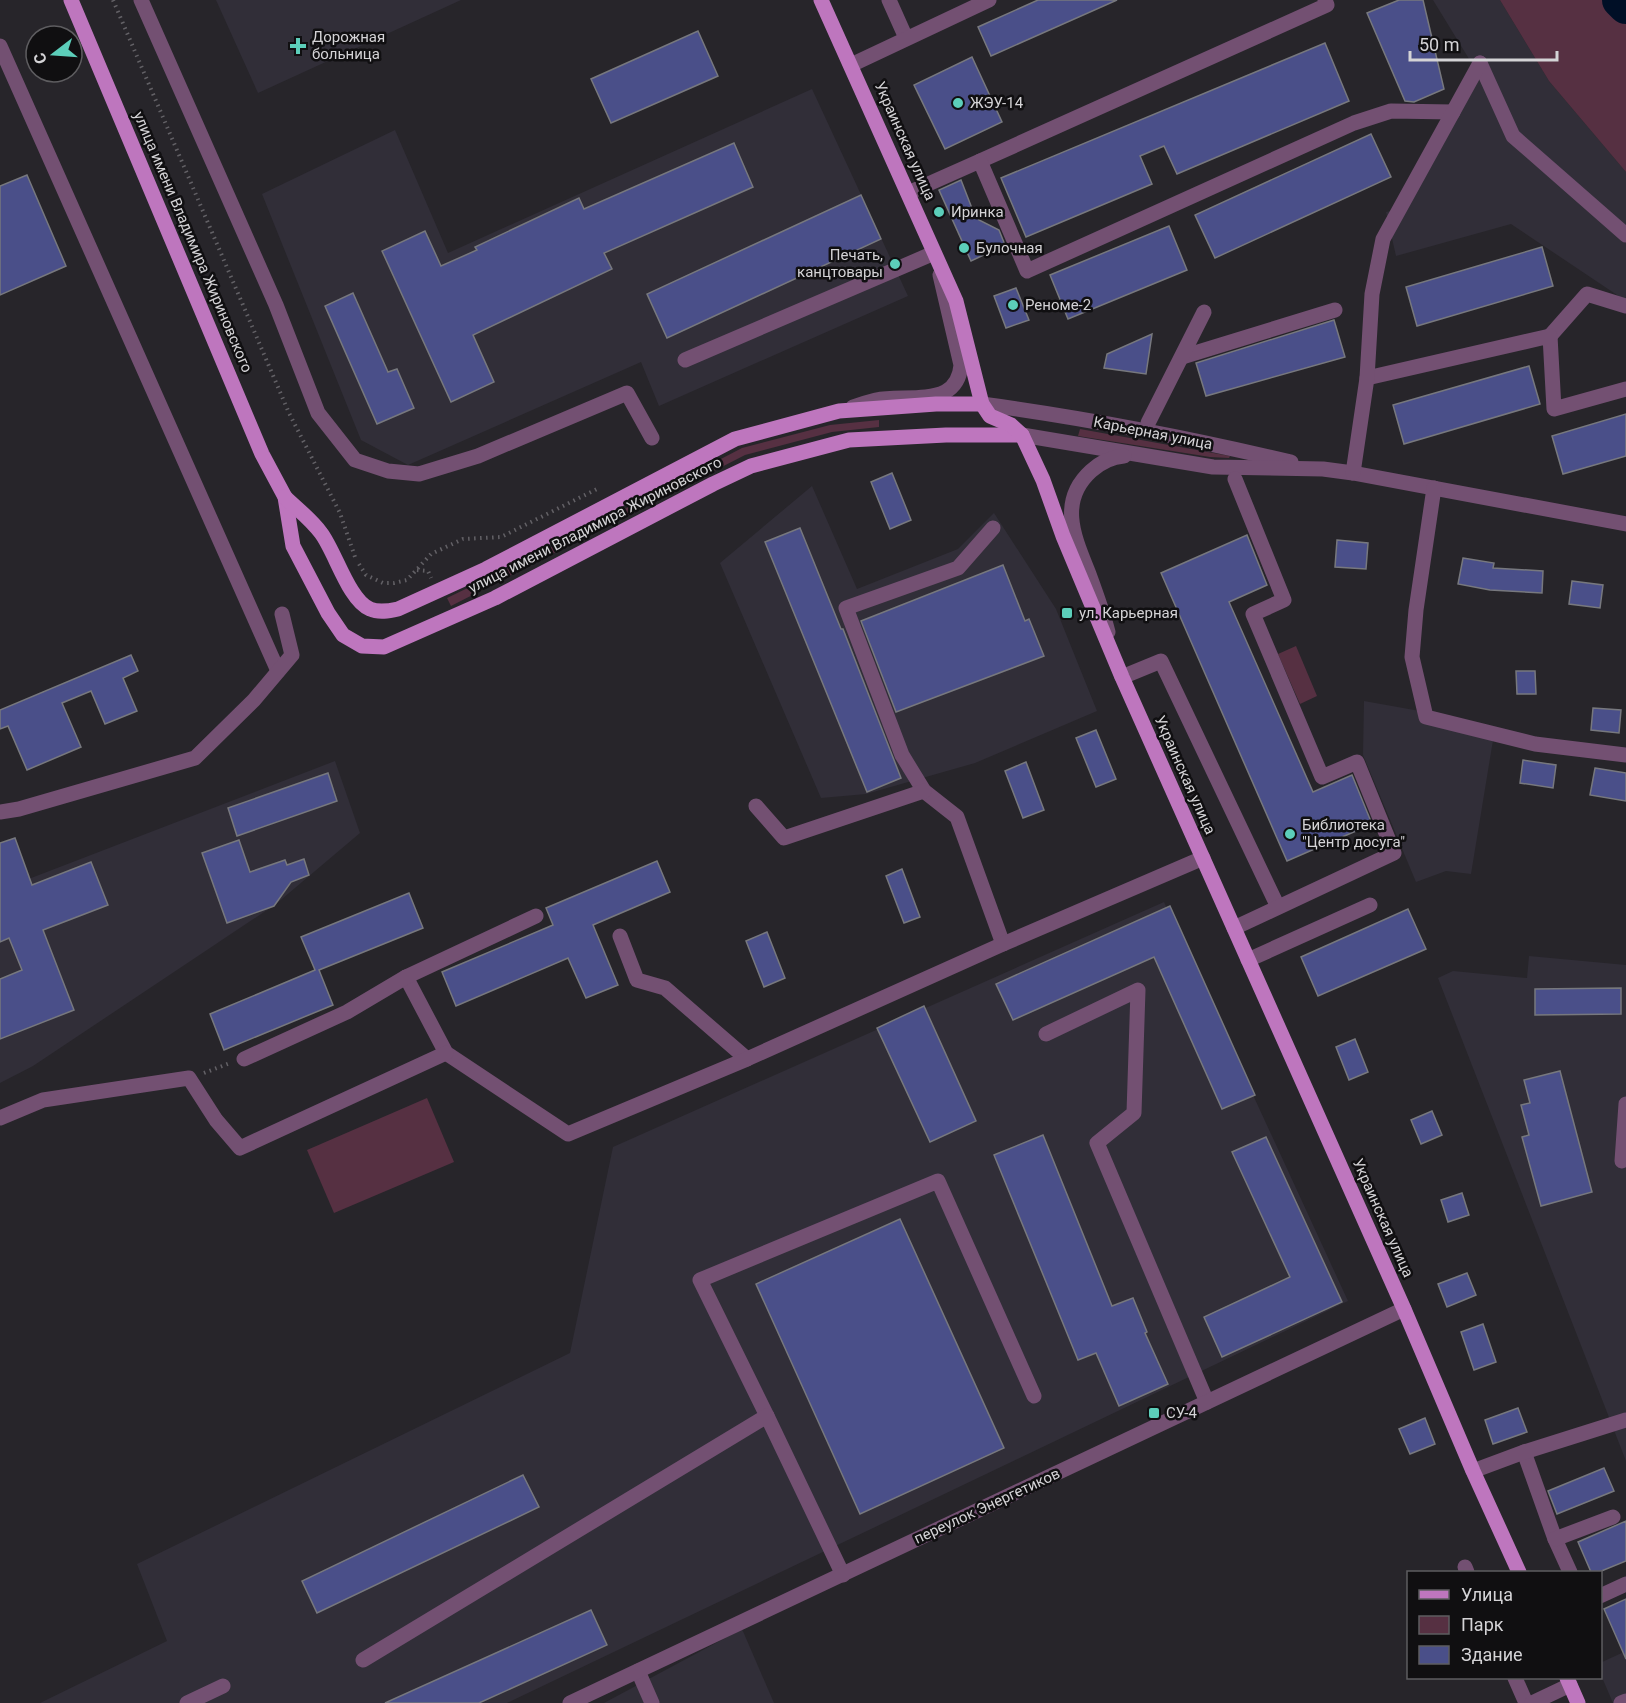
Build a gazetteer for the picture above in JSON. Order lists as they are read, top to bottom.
{
  "streets": {
    "main road": ["Украинская улица", "улица имени Владимира Жириновского"],
    "street": ["Карьерная улица", "переулок Энергетиков"]
  },
  "crossings": [
    ["Украинская улица", "улица имени Владимира Жириновского"],
    ["Украинская улица", "Карьерная улица"],
    ["Украинская улица", "переулок Энергетиков"],
    ["улица имени Владимира Жириновского", "Карьерная улица"]
  ],
  "places": {
    "health": ["Дорожная больница"],
    "other": [
      "ЖЭУ-14",
      "Иринка",
      "Булочная",
      "Печать, канцтовары",
      "Реноме-2",
      "Библиотека \"Центр досуга\""
    ],
    "transit": ["ул. Карьерная", "СУ-4"]
  },
  "legend": ["Улица", "Парк", "Здание"],
  "scale_bar": "50 m",
  "north": "left"
}
